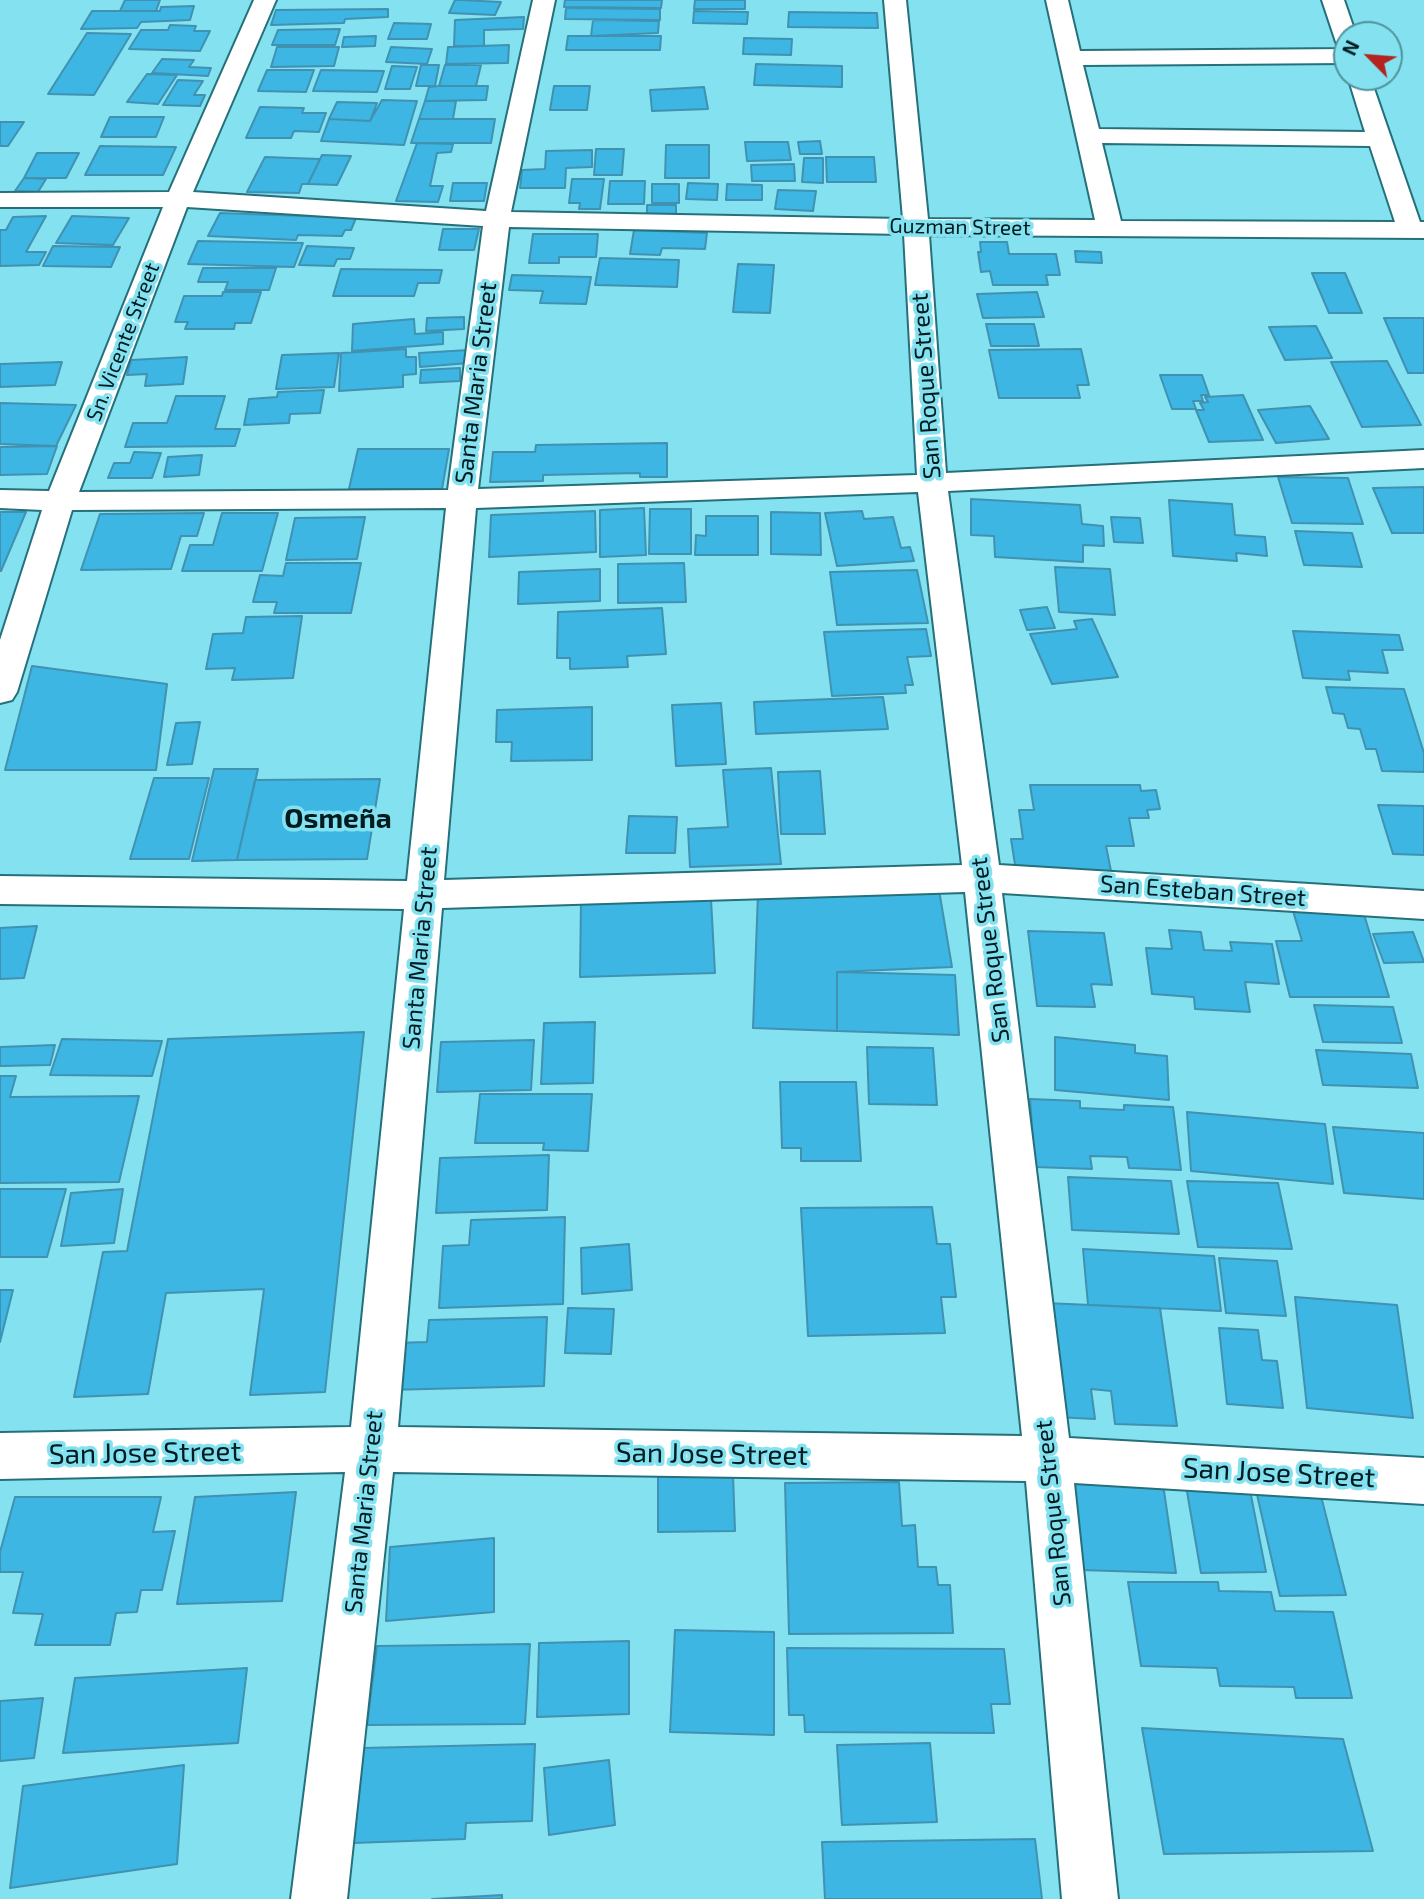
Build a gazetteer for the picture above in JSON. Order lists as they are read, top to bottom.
{
  "streets": {
    "street": [
      "Guzman Street",
      "Sn. Vicente Street",
      "Santa Maria Street",
      "San Roque Street",
      "San Esteban Street",
      "San Jose Street"
    ]
  },
  "crossings": [
    ["Guzman Street", "Sn. Vicente Street"],
    ["Guzman Street", "Santa Maria Street"],
    ["Guzman Street", "San Roque Street"],
    ["Santa Maria Street", "San Esteban Street"],
    ["Santa Maria Street", "San Jose Street"],
    ["San Roque Street", "San Esteban Street"],
    ["San Roque Street", "San Jose Street"]
  ],
  "districts": ["Osmeña"],
  "north": "top left"
}
